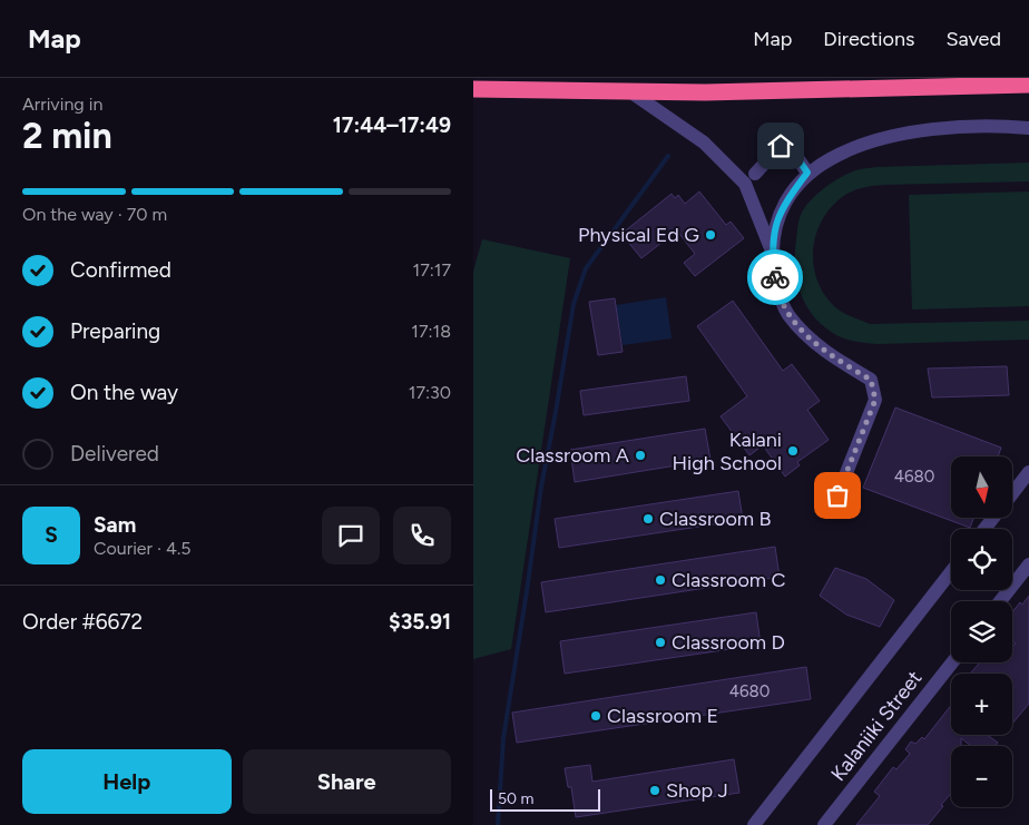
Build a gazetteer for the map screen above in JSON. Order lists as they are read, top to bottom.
{
  "streets": {
    "street": ["Kalaniiki Street"]
  },
  "places": [
    "Physical Ed G",
    "Kalani High School",
    "Classroom A",
    "Classroom B",
    "Classroom C",
    "Classroom D",
    "Classroom E",
    "Shop J"
  ],
  "house_numbers": ["4680", "4680"],
  "scale_bar": "50 m",
  "north": "bottom",
  "page": {
    "header": "Map",
    "nav": ["Map", "Directions", "Saved"],
    "heading": ["2 min", "Arriving in", "17:44–17:49"],
    "panel": [
      "Sam",
      "Courier · 4.5",
      "Order #6672",
      "$35.91"
    ],
    "bar": "On the way · 70 m",
    "list": [
      ["Confirmed", "17:17"],
      ["Preparing", "17:18"],
      ["On the way", "17:30"],
      "Delivered"
    ],
    "map_buttons": ["+", "−"],
    "round": "S",
    "buttons": ["Help", "Share"],
    "scale": "50 m"
  }
}
